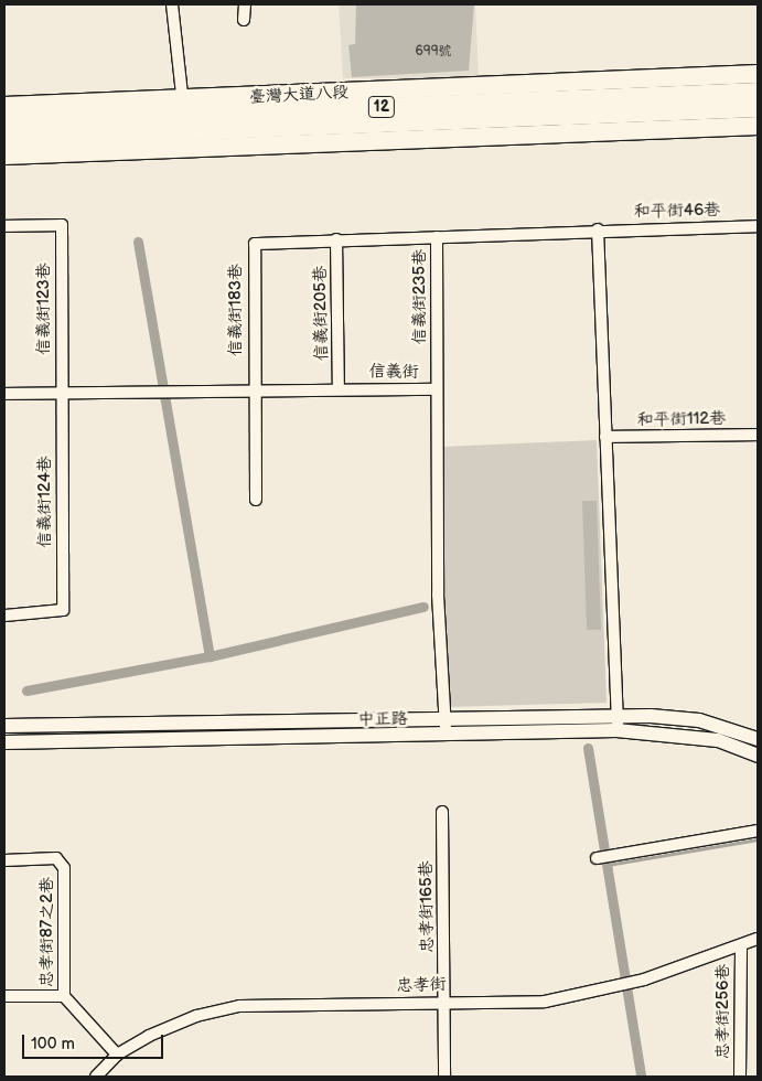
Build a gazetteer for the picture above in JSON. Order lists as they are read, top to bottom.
{
  "streets": {
    "main road": ["臺灣大道八段", "12"],
    "street": [
      "和平街46巷",
      "信義街235巷",
      "信義街123巷",
      "信義街183巷",
      "信義街205巷",
      "信義街",
      "和平街112巷",
      "信義街124巷",
      "中正路",
      "忠孝街165巷",
      "忠孝街87之2巷",
      "忠孝街",
      "忠孝街256巷"
    ]
  },
  "crossings": [
    ["和平街46巷", "信義街235巷"],
    ["和平街46巷", "信義街183巷"],
    ["和平街46巷", "信義街205巷"],
    ["信義街235巷", "信義街"],
    ["信義街123巷", "信義街"],
    ["信義街123巷", "信義街124巷"],
    ["信義街183巷", "信義街205巷"],
    ["信義街183巷", "信義街"],
    ["信義街205巷", "信義街"],
    ["信義街", "信義街124巷"],
    ["信義街", "中正路"],
    ["忠孝街165巷", "忠孝街"],
    ["忠孝街", "忠孝街256巷"]
  ],
  "house_numbers": ["699號"],
  "scale_bar": "100 m"
}
